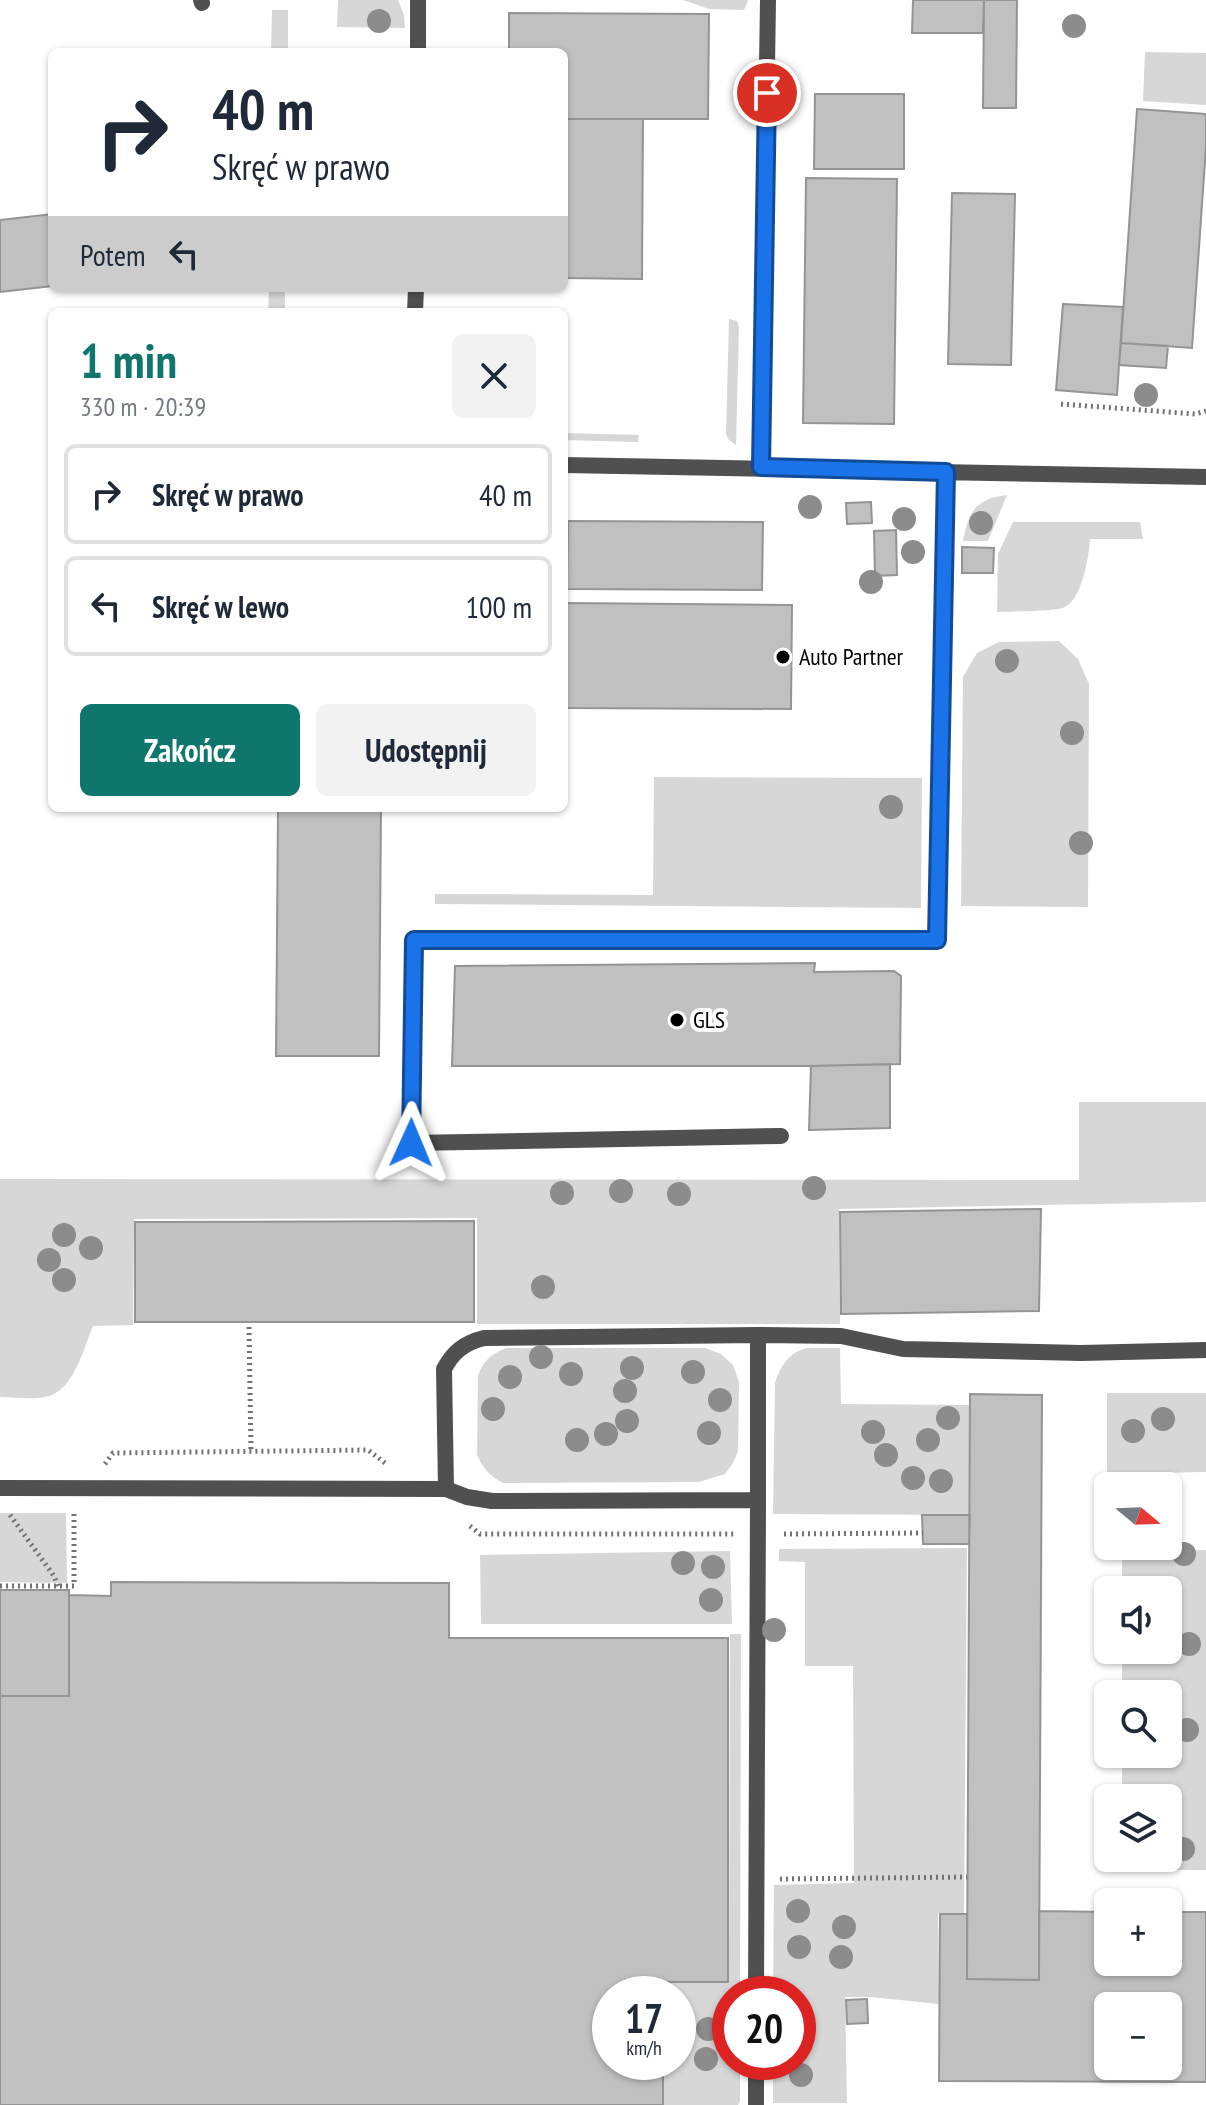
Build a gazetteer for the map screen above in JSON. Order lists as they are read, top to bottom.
{
  "places": ["Auto Partner", "GLS"],
  "north": "right",
  "page": {
    "turn": ["40 m", "Skręć w prawo"],
    "then": "Potem",
    "heading": ["1 min", "330 m · 20:39"],
    "list": [
      {
        "name": "Skręć w prawo",
        "value": "40 m"
      },
      {
        "name": "Skręć w lewo",
        "value": "100 m"
      }
    ],
    "buttons": ["Zakończ", "Udostępnij"],
    "map_buttons": ["+", "−"],
    "speed": "17 km/h",
    "limit": "20"
  }
}
